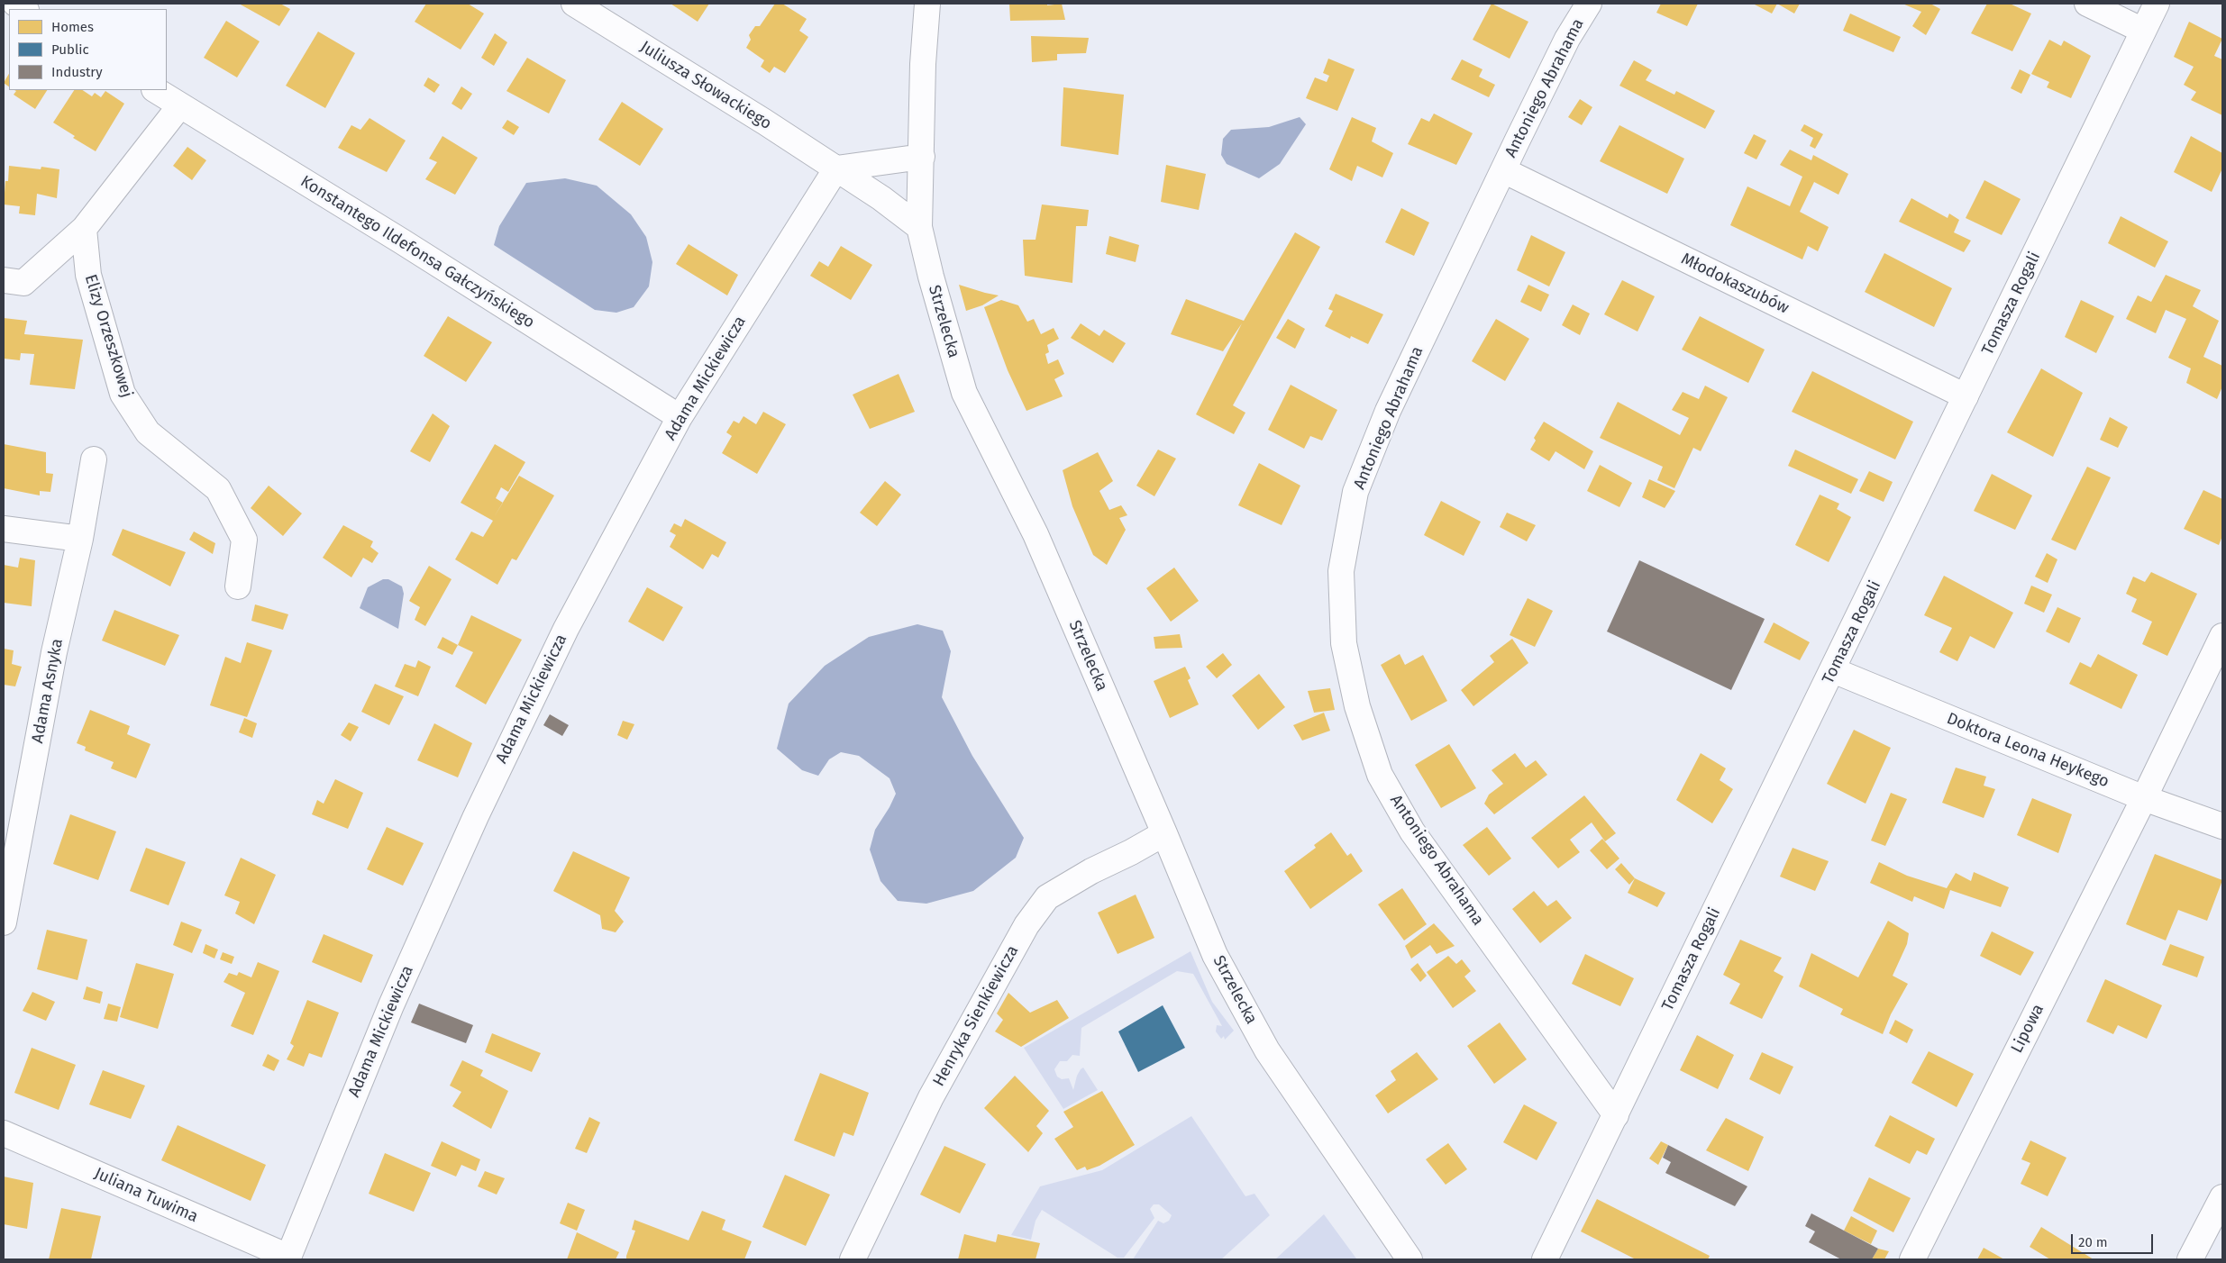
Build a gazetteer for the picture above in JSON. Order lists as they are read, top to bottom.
{
  "streets": {
    "street": [
      "Juliusza Słowackiego",
      "Antoniego Abrahama",
      "Konstantego Ildefonsa Gałczyńskiego",
      "Młodokaszubów",
      "Tomasza Rogali",
      "Strzelecka",
      "Elizy Orzeszkowej",
      "Adama Mickiewicza",
      "Adama Asnyka",
      "Doktora Leona Heykego",
      "Henryka Sienkiewicza",
      "Lipowa",
      "Juliana Tuwima"
    ]
  },
  "crossings": [
    ["Juliusza Słowackiego", "Strzelecka"],
    ["Juliusza Słowackiego", "Adama Mickiewicza"],
    ["Antoniego Abrahama", "Młodokaszubów"],
    ["Antoniego Abrahama", "Tomasza Rogali"],
    ["Konstantego Ildefonsa Gałczyńskiego", "Adama Mickiewicza"],
    ["Młodokaszubów", "Tomasza Rogali"],
    ["Tomasza Rogali", "Doktora Leona Heykego"],
    ["Strzelecka", "Henryka Sienkiewicza"],
    ["Adama Mickiewicza", "Juliana Tuwima"],
    ["Doktora Leona Heykego", "Lipowa"]
  ],
  "legend": ["Homes", "Public", "Industry"],
  "scale_bar": "20 m"
}
